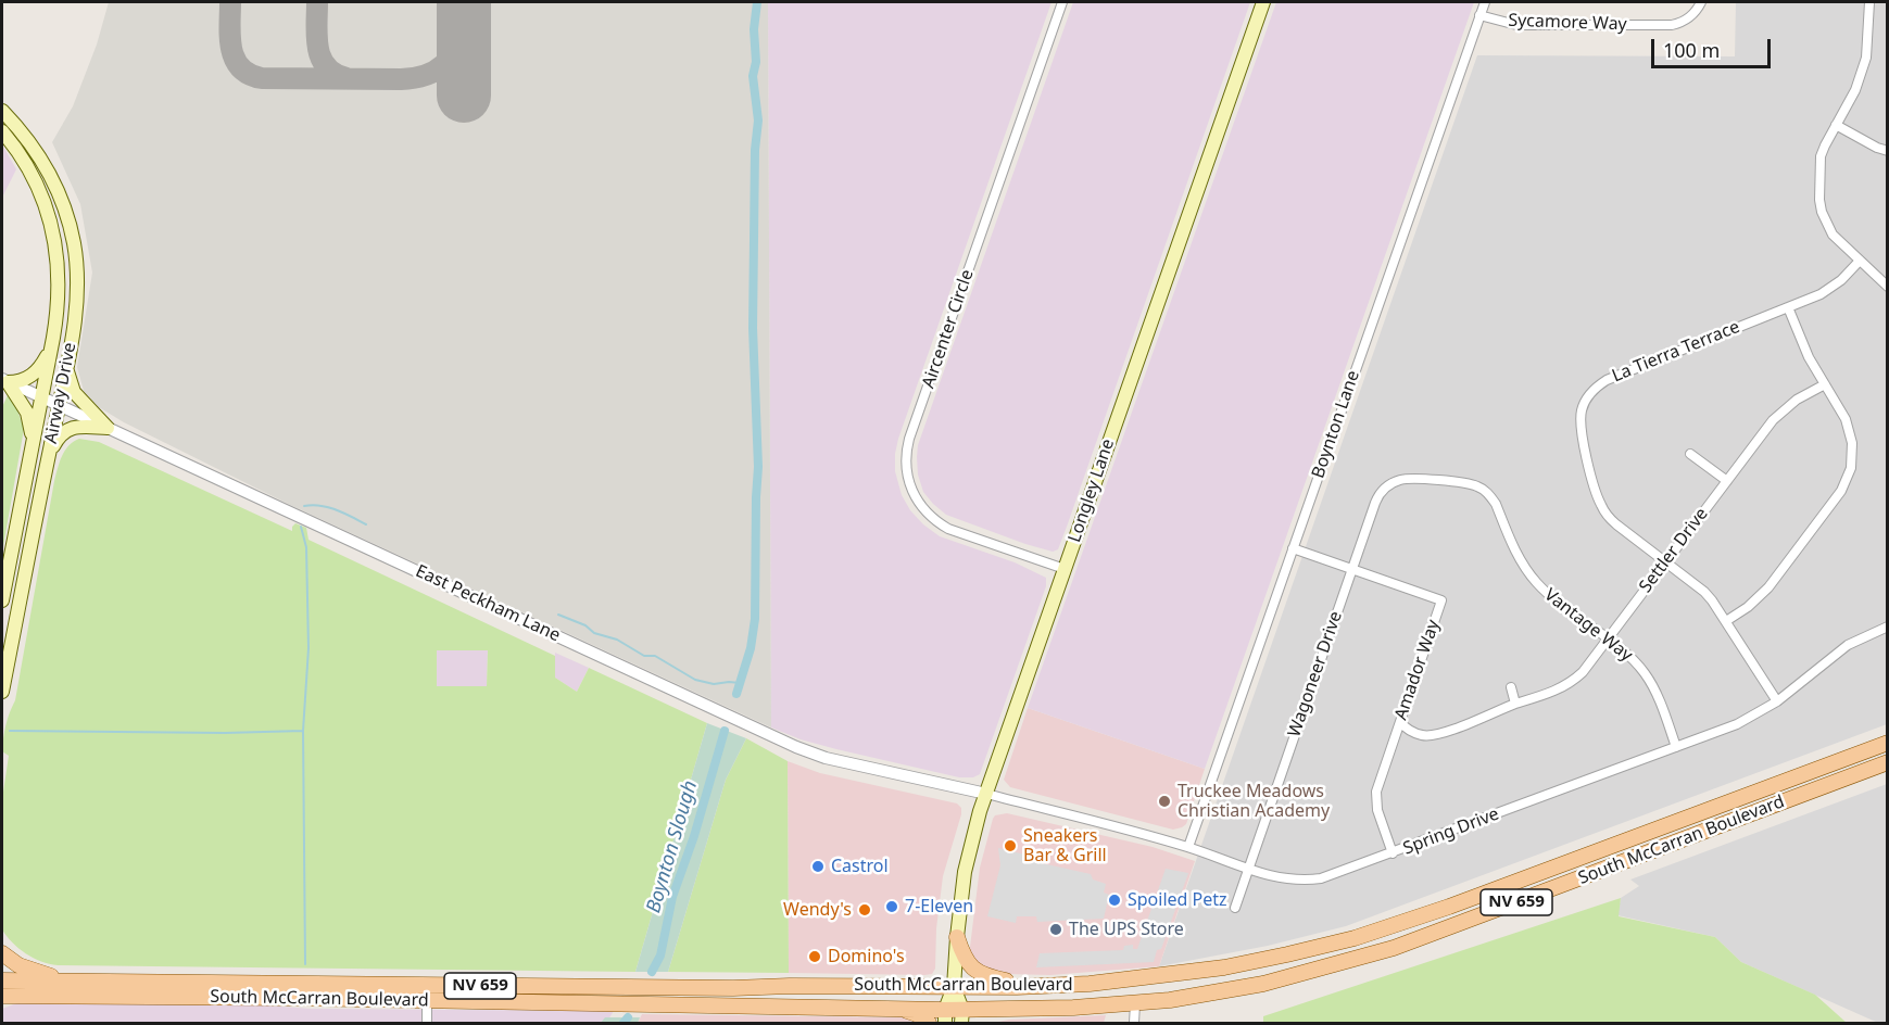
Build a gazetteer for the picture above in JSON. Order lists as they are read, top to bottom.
{
  "streets": {
    "main road": [
      "Airway Drive",
      "Longley Lane",
      "South McCarran Boulevard",
      "NV 659"
    ],
    "street": [
      "Sycamore Way",
      "Aircenter Circle",
      "La Tierra Terrace",
      "Boynton Lane",
      "Settler Drive",
      "East Peckham Lane",
      "Vantage Way",
      "Amador Way",
      "Wagoneer Drive",
      "Spring Drive"
    ]
  },
  "crossings": [
    ["Sycamore Way", "Boynton Lane"],
    ["Aircenter Circle", "Longley Lane"],
    ["La Tierra Terrace", "Settler Drive"],
    ["La Tierra Terrace", "Spring Drive"],
    ["Airway Drive", "East Peckham Lane"],
    ["Boynton Lane", "Amador Way"],
    ["Boynton Lane", "Spring Drive"],
    ["Longley Lane", "East Peckham Lane"],
    ["Longley Lane", "Spring Drive"],
    ["Longley Lane", "South McCarran Boulevard"],
    ["Settler Drive", "Vantage Way"],
    ["Settler Drive", "Amador Way"],
    ["East Peckham Lane", "Spring Drive"],
    ["Vantage Way", "Wagoneer Drive"],
    ["Vantage Way", "Spring Drive"],
    ["Amador Way", "Wagoneer Drive"],
    ["Amador Way", "Spring Drive"],
    ["Wagoneer Drive", "Spring Drive"]
  ],
  "water": ["Boynton Slough"],
  "places": [
    "Truckee Meadows Christian Academy",
    "Sneakers Bar & Grill",
    "Castrol",
    "Spoiled Petz",
    "7-Eleven",
    "Wendy's",
    "The UPS Store",
    "Domino's"
  ],
  "scale_bar": "100 m"
}
